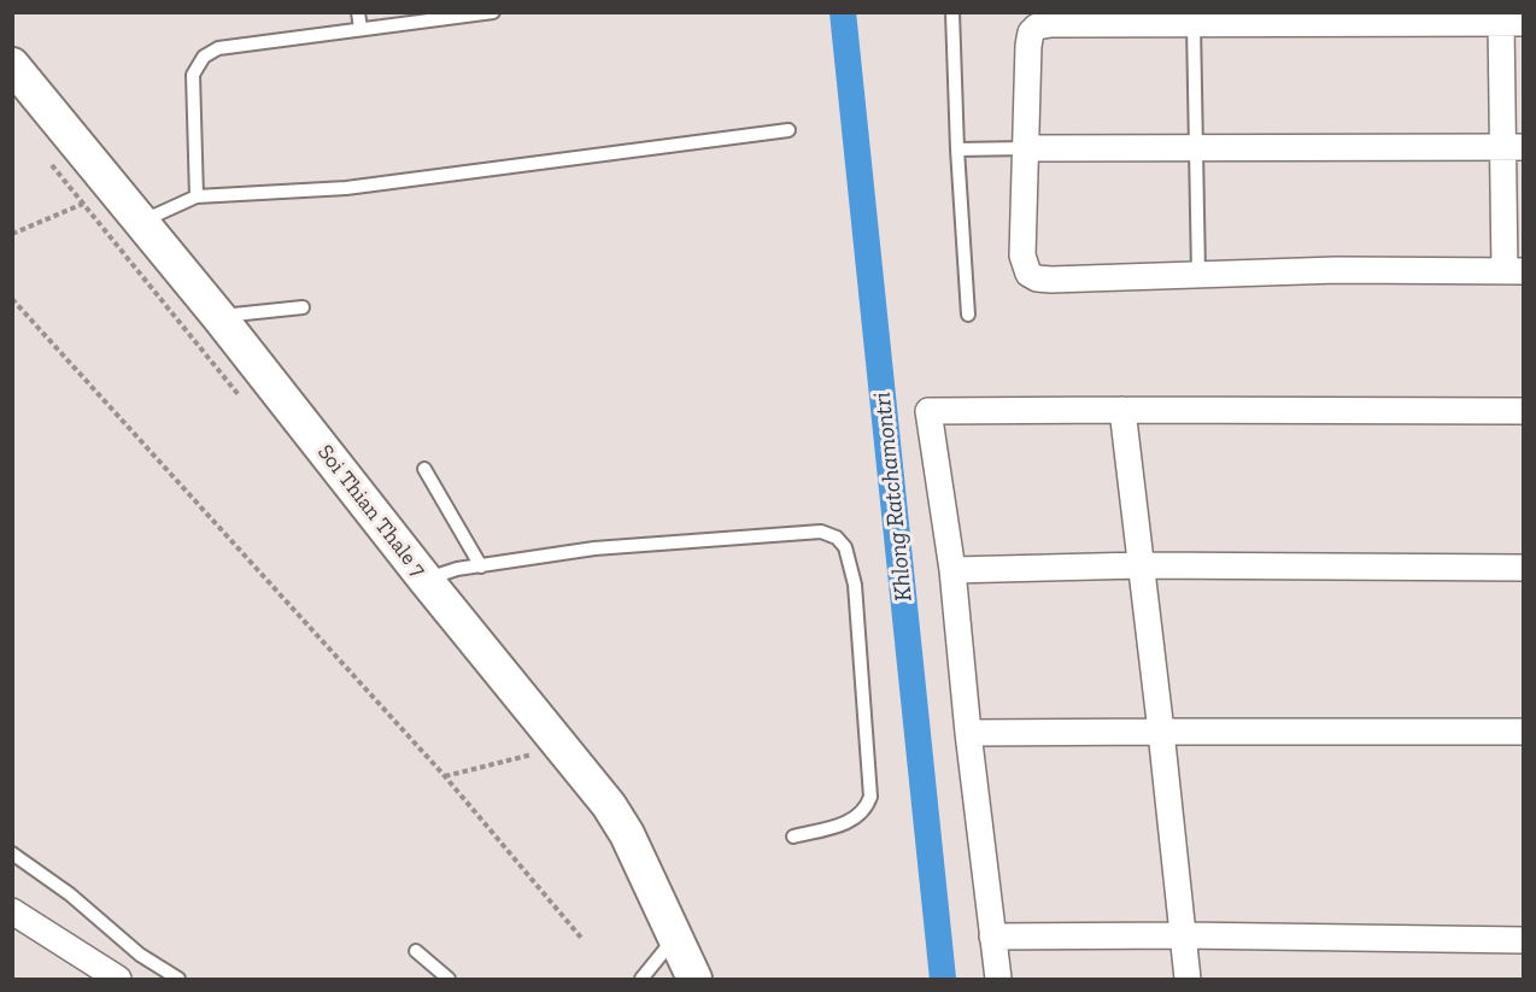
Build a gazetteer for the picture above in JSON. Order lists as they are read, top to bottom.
{
  "streets": {
    "street": ["Soi Thian Thale 7"]
  },
  "water": ["Khlong Ratchamontri"]
}
